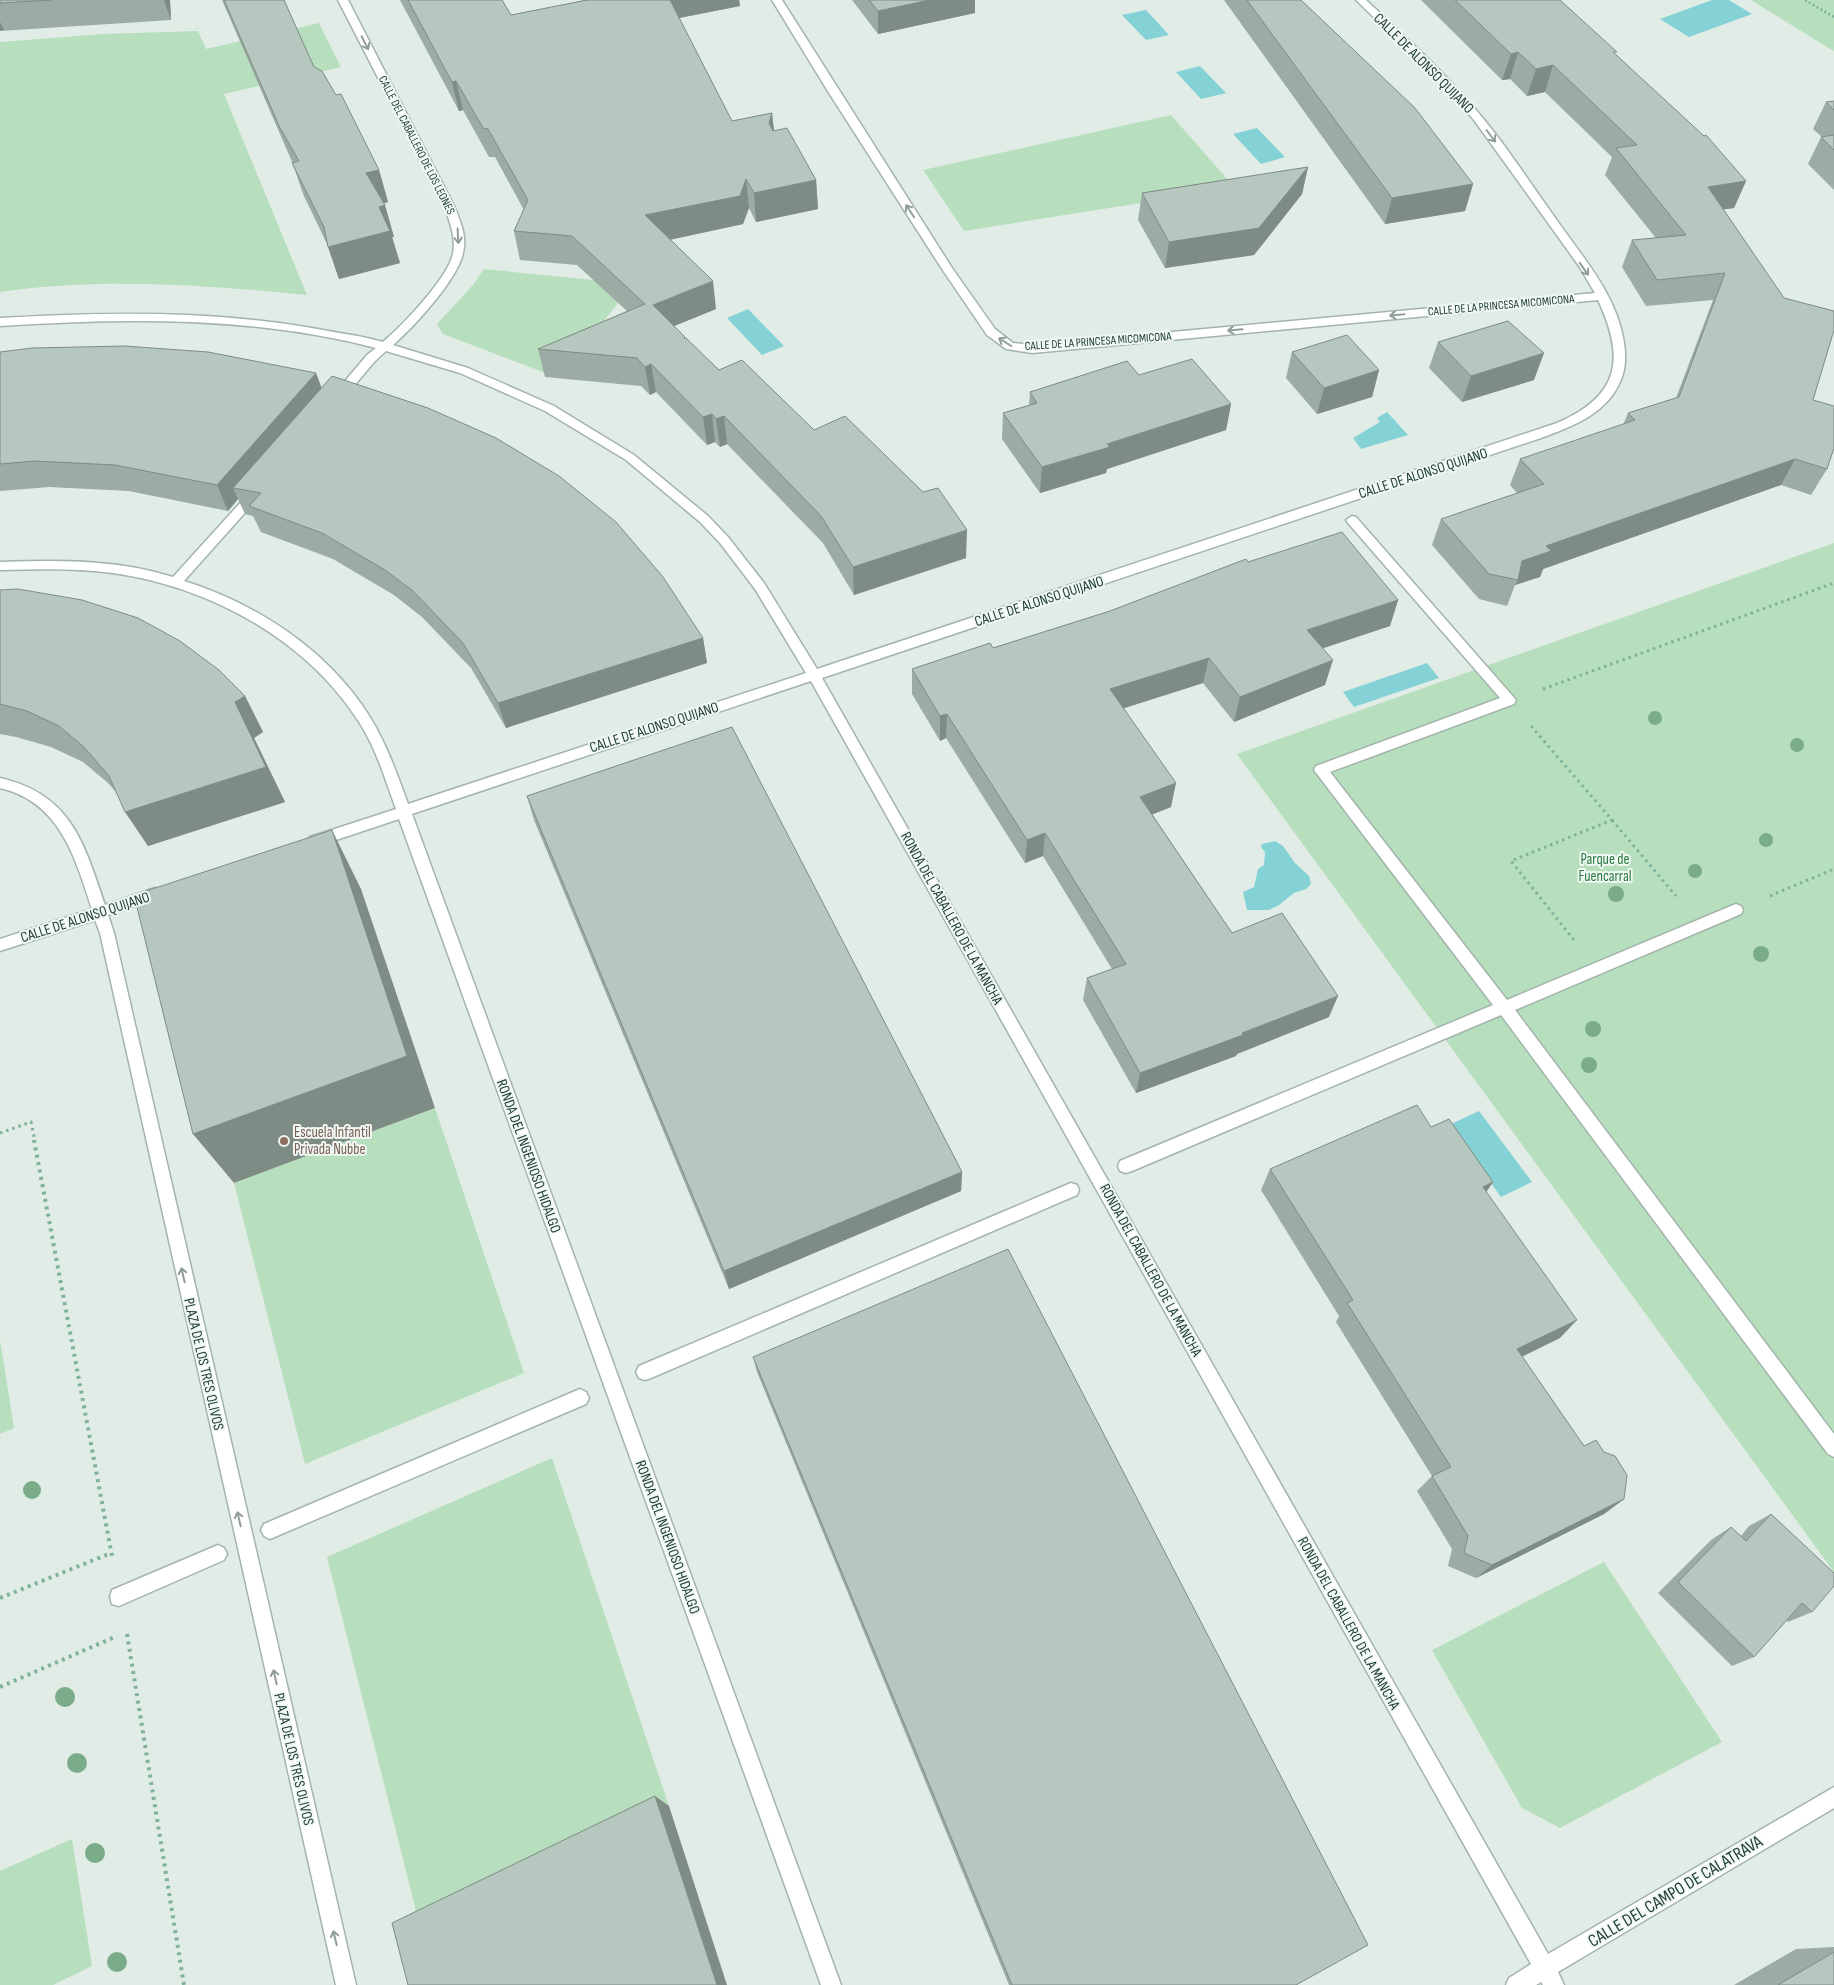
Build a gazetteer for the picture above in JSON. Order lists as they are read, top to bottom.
{
  "streets": {
    "street": [
      "CALLE DE ALONSO QUIJANO",
      "CALLE DEL CABALLERO DE LOS LEONES",
      "CALLE DE LA PRINCESA MICOMICONA",
      "RONDA DEL CABALLERO DE LA MANCHA",
      "RONDA DEL INGENIOSO HIDALGO",
      "PLAZA DE LOS TRES OLIVOS",
      "CALLE DEL CAMPO DE CALATRAVA"
    ]
  },
  "crossings": [
    ["CALLE DE ALONSO QUIJANO", "CALLE DE LA PRINCESA MICOMICONA"],
    ["CALLE DE ALONSO QUIJANO", "RONDA DEL CABALLERO DE LA MANCHA"],
    ["CALLE DE ALONSO QUIJANO", "RONDA DEL INGENIOSO HIDALGO"],
    ["CALLE DE ALONSO QUIJANO", "PLAZA DE LOS TRES OLIVOS"],
    ["CALLE DEL CABALLERO DE LOS LEONES", "RONDA DEL CABALLERO DE LA MANCHA"],
    ["RONDA DEL CABALLERO DE LA MANCHA", "CALLE DEL CAMPO DE CALATRAVA"]
  ],
  "one_way": ["CALLE DEL CABALLERO DE LOS LEONES", "CALLE DE LA PRINCESA MICOMICONA", "PLAZA DE LOS TRES OLIVOS"],
  "parks": ["Parque de Fuencarral"],
  "places": ["Escuela Infantil Privada Nubbe"]
}
